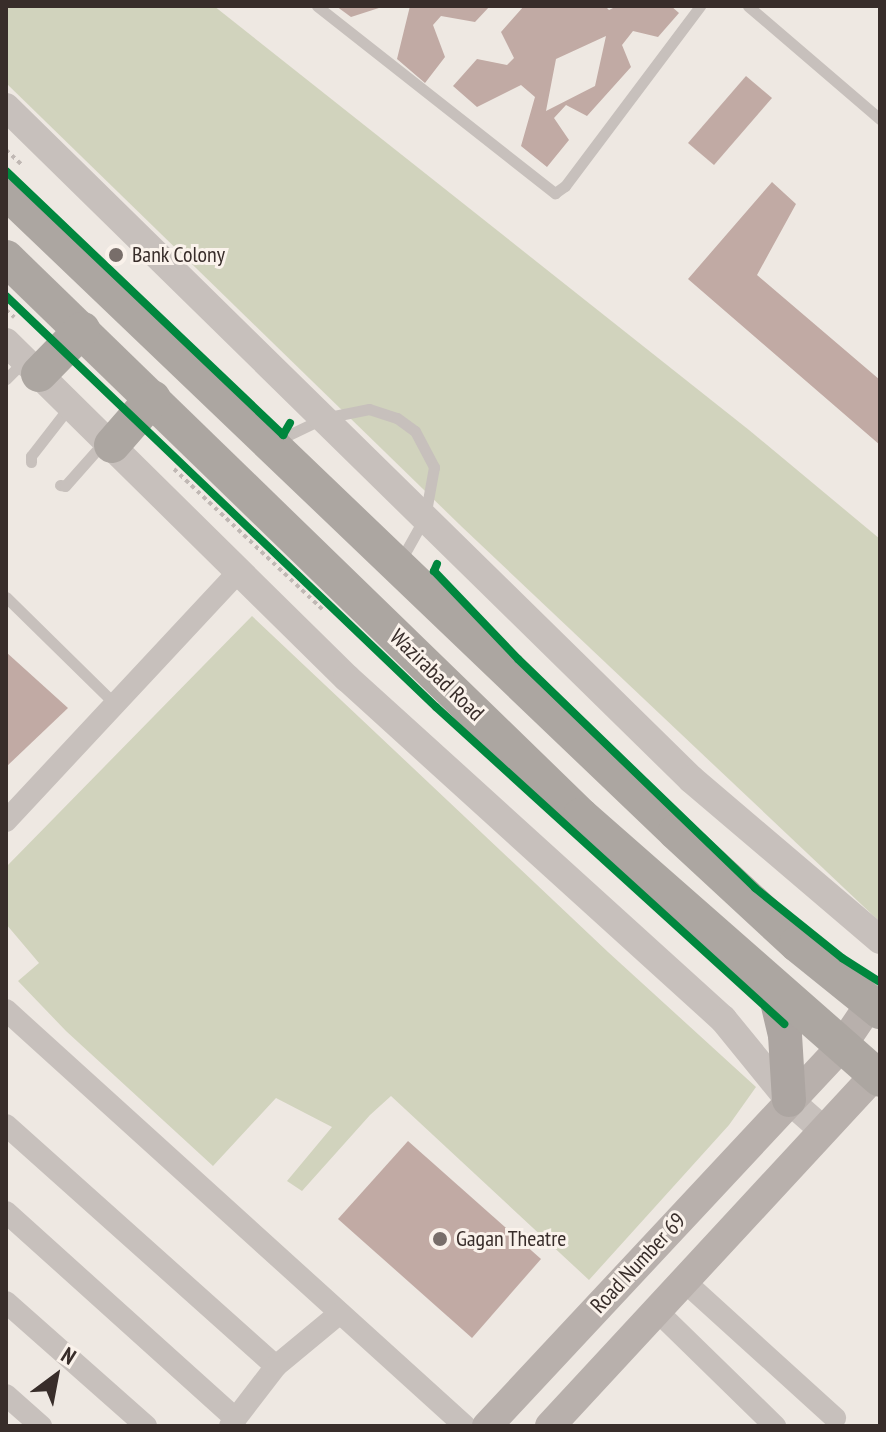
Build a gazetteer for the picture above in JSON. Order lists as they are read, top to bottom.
{
  "streets": {
    "highway": ["Wazirabad Road"],
    "main road": ["Road Number 69"]
  },
  "crossings": [
    ["Wazirabad Road", "Road Number 69"]
  ],
  "places": ["Bank Colony", "Gagan Theatre"],
  "north": "top right"
}
